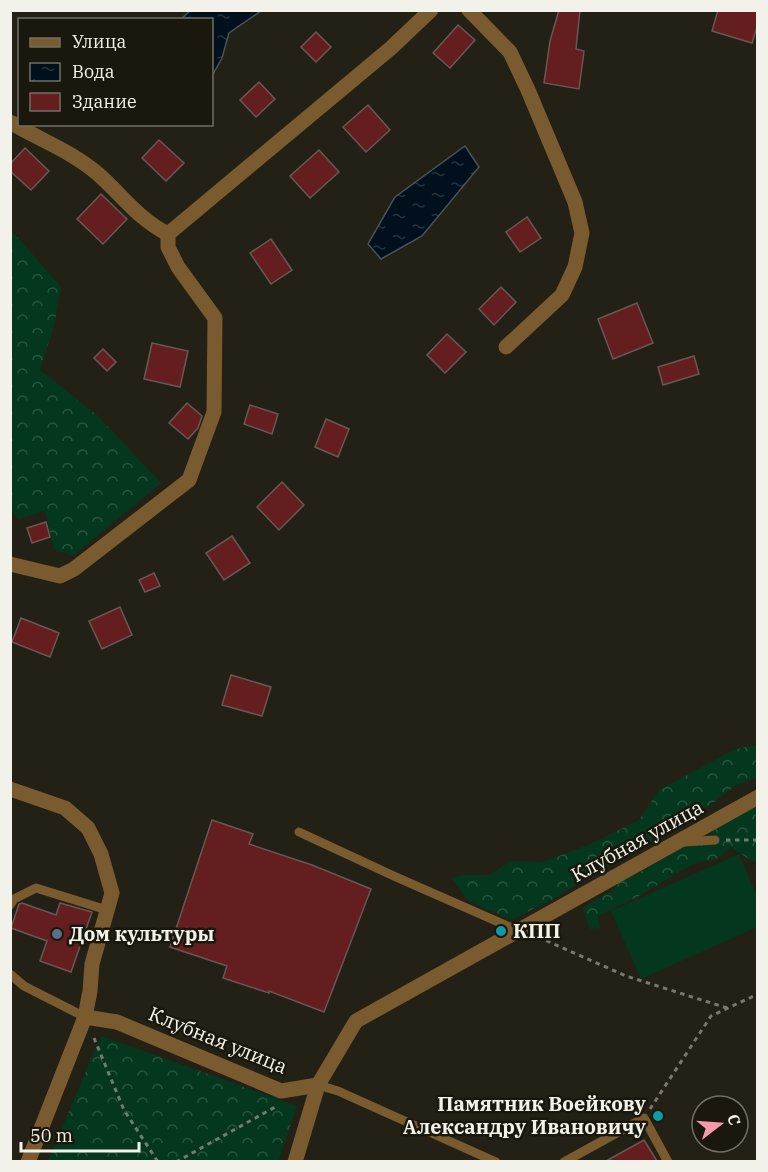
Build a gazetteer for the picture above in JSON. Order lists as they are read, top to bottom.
{
  "streets": {
    "street": ["Клубная улица"]
  },
  "places": ["КПП", "Дом культуры", "Памятник Воейкову Александру Ивановичу"],
  "legend": ["Улица", "Вода", "Здание"],
  "scale_bar": "50 m",
  "north": "right"
}
